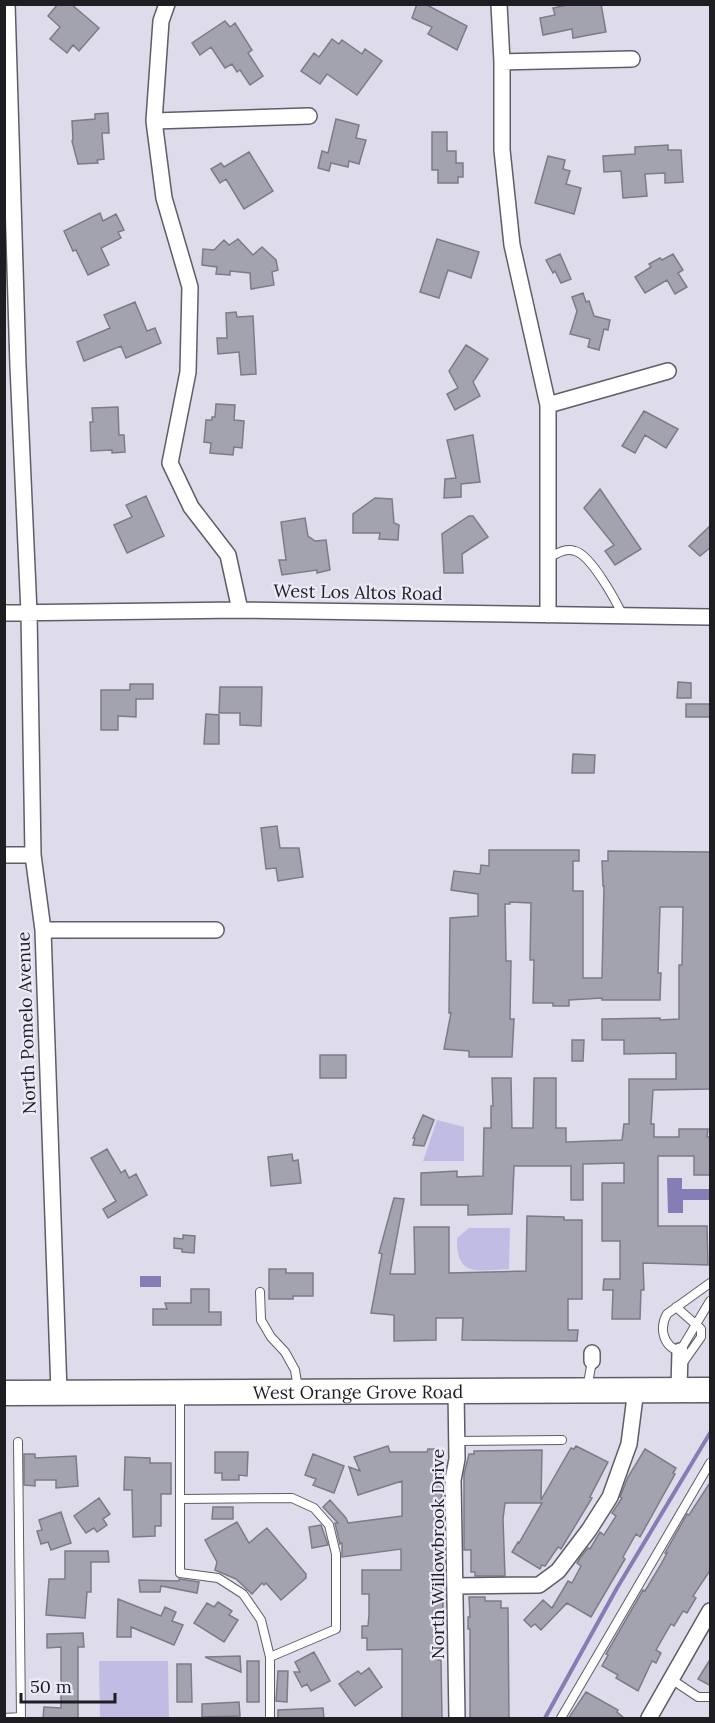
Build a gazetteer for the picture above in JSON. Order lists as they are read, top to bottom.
{
  "streets": {
    "main road": ["West Orange Grove Road"],
    "street": ["West Los Altos Road", "North Pomelo Avenue", "North Willowbrook Drive"]
  },
  "crossings": [
    ["West Los Altos Road", "North Pomelo Avenue"],
    ["North Pomelo Avenue", "West Orange Grove Road"],
    ["West Orange Grove Road", "North Willowbrook Drive"]
  ],
  "scale_bar": "50 m"
}
